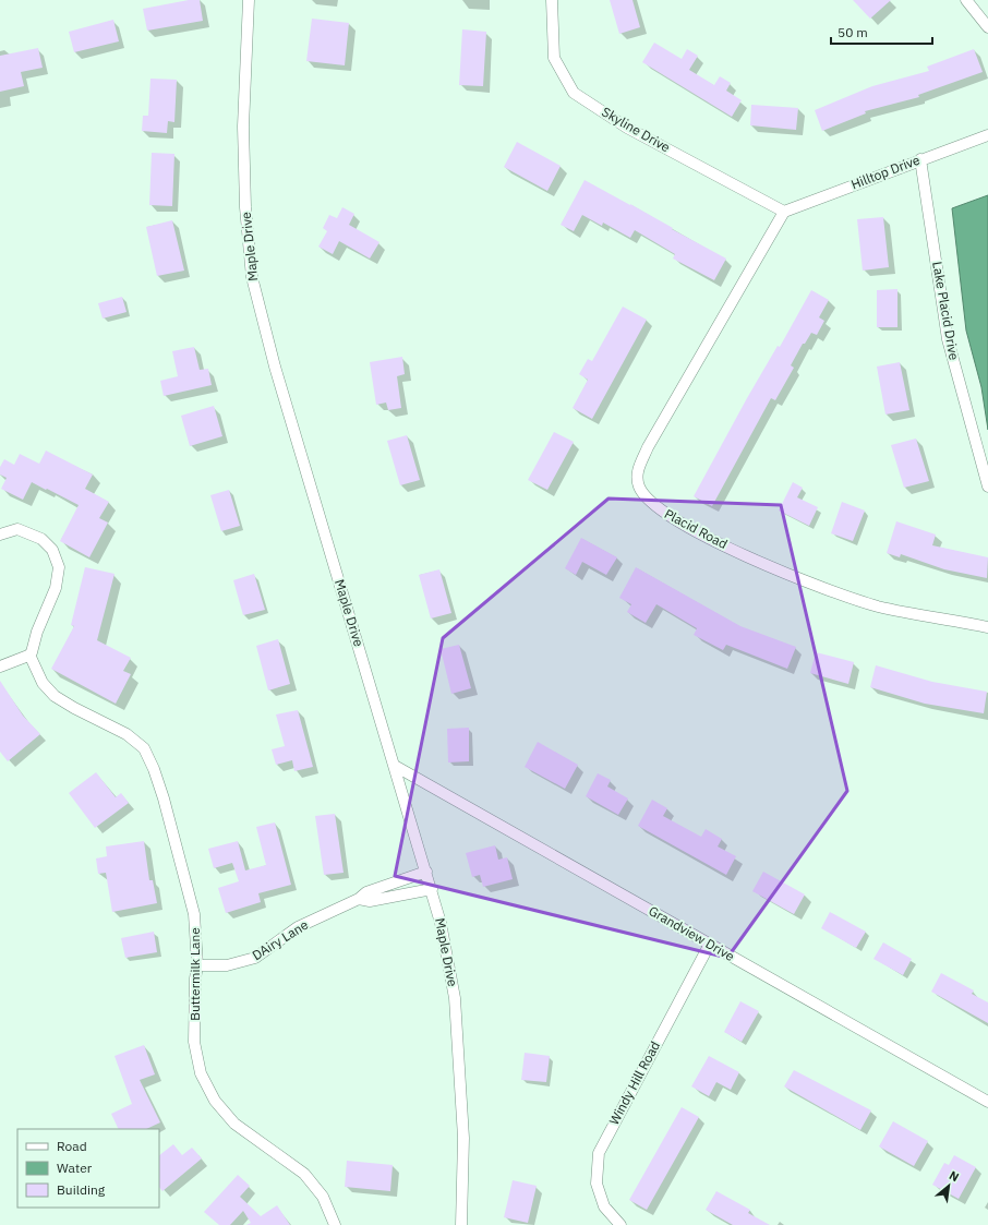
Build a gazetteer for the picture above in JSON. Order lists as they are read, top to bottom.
{
  "streets": {
    "street": [
      "Skyline Drive",
      "Hilltop Drive",
      "Maple Drive",
      "Lake Placid Drive",
      "Placid Road",
      "Grandview Drive",
      "DAiry Lane",
      "Buttermilk Lane",
      "Windy Hill Road"
    ]
  },
  "crossings": [
    ["Skyline Drive", "Hilltop Drive"],
    ["Skyline Drive", "Placid Road"],
    ["Hilltop Drive", "Lake Placid Drive"],
    ["Hilltop Drive", "Placid Road"],
    ["Maple Drive", "Grandview Drive"],
    ["Grandview Drive", "Windy Hill Road"],
    ["DAiry Lane", "Buttermilk Lane"]
  ],
  "legend": ["Road", "Water", "Building"],
  "scale_bar": "50 m",
  "north": "top right"
}
